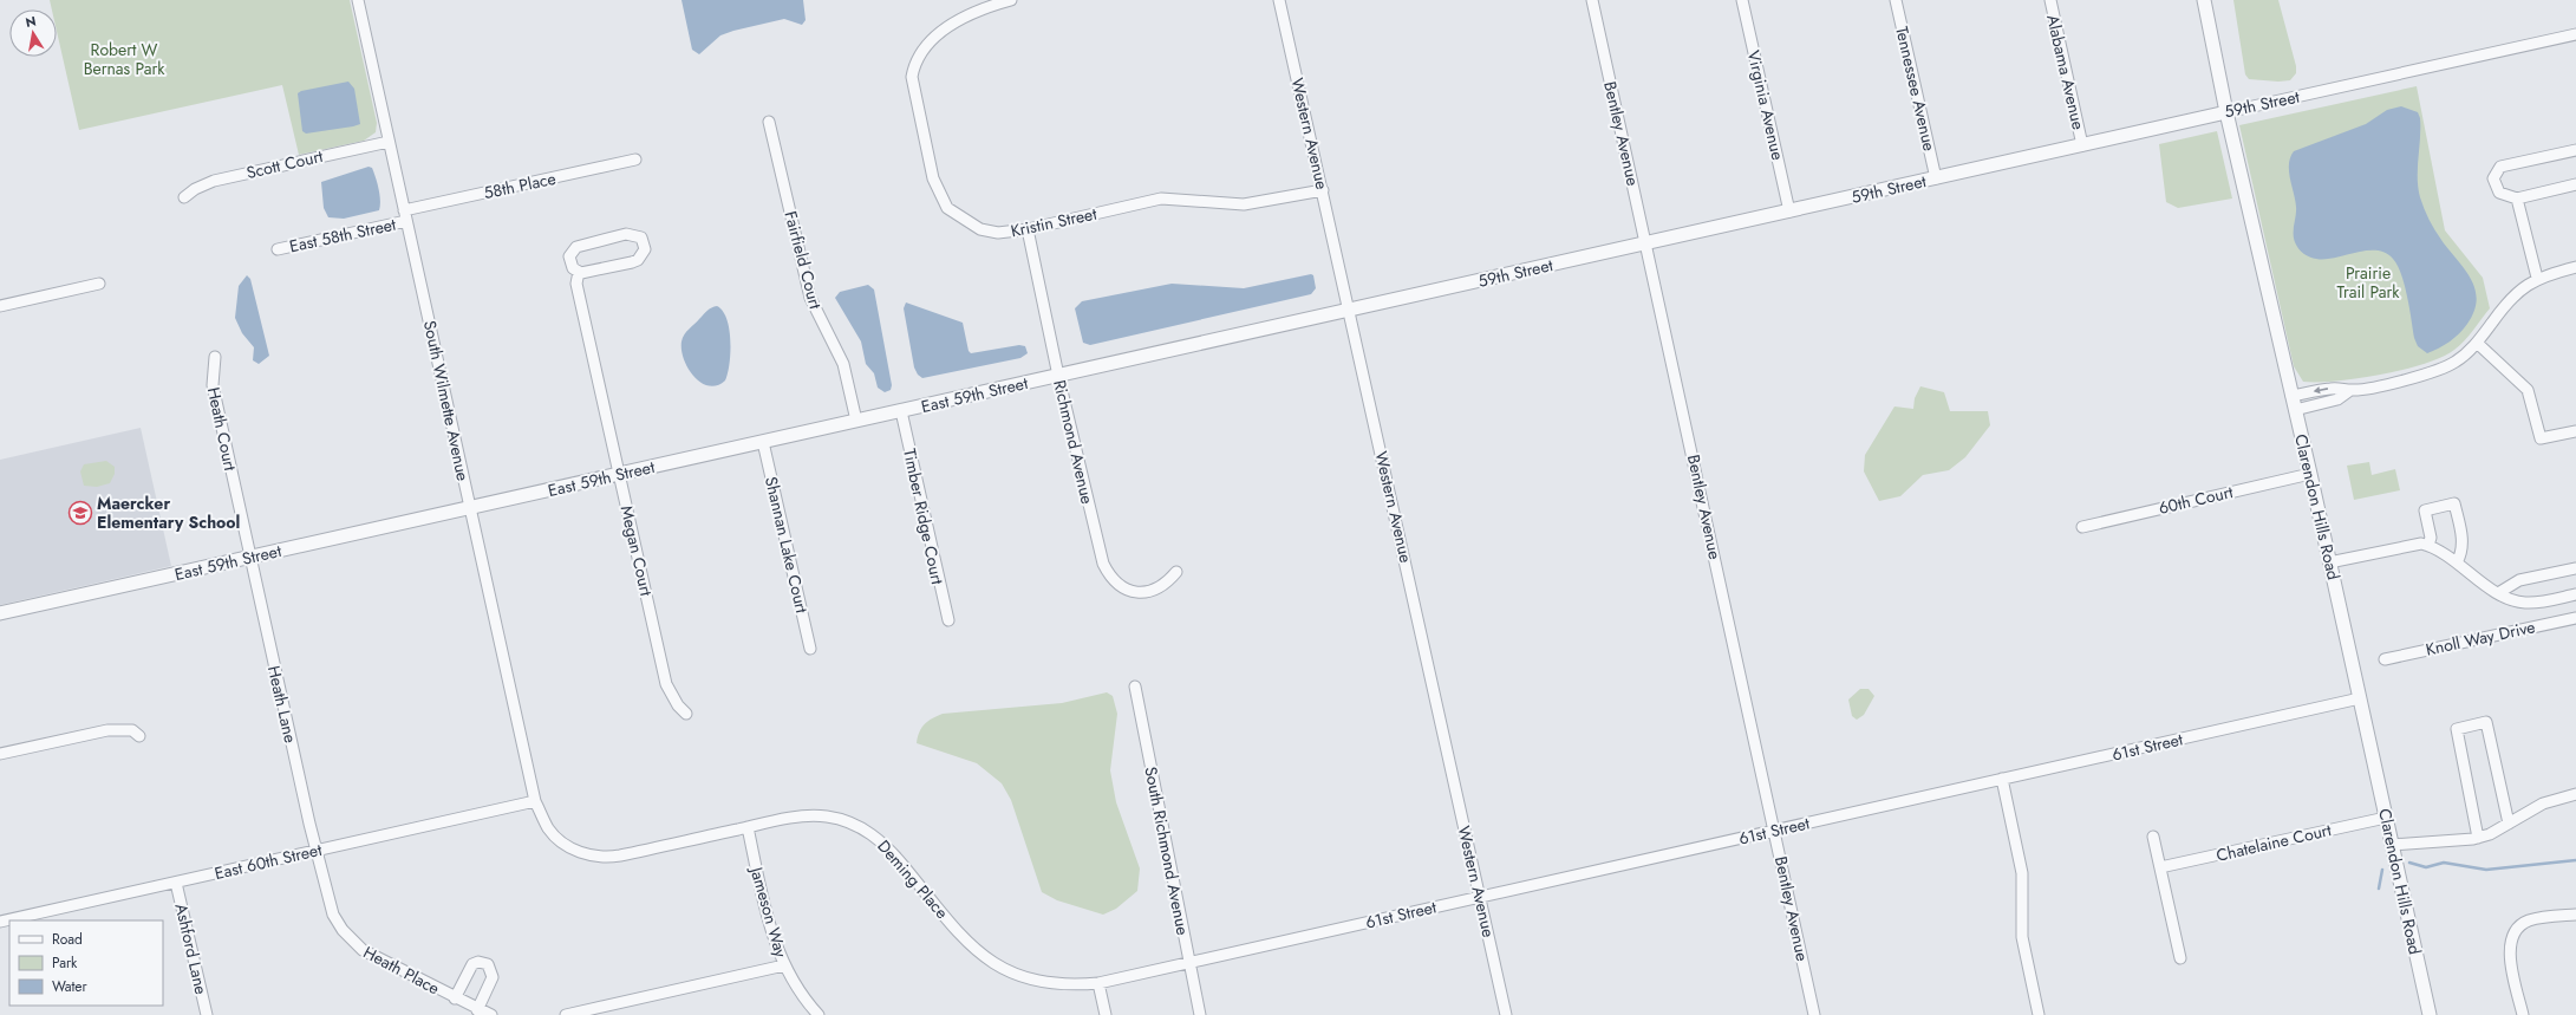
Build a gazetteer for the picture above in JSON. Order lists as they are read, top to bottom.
{
  "streets": {
    "street": [
      "Alabama Avenue",
      "Tennessee Avenue",
      "59th Street",
      "Virginia Avenue",
      "Western Avenue",
      "Bentley Avenue",
      "Scott Court",
      "58th Place",
      "Kristin Street",
      "East 58th Street",
      "Fairfield Court",
      "East 59th Street",
      "South Wilmette Avenue",
      "Heath Court",
      "Richmond Avenue",
      "60th Court",
      "Clarendon Hills Road",
      "Timber Ridge Court",
      "Shannan Lake Court",
      "Megan Court",
      "Knoll Way Drive",
      "Heath Lane",
      "61st Street",
      "Chatelaine Court",
      "South Richmond Avenue",
      "East 60th Street",
      "Deming Place",
      "Jameson Way",
      "Ashford Lane",
      "Heath Place"
    ]
  },
  "crossings": [
    ["Alabama Avenue", "59th Street"],
    ["Tennessee Avenue", "59th Street"],
    ["59th Street", "Virginia Avenue"],
    ["59th Street", "Western Avenue"],
    ["59th Street", "Bentley Avenue"],
    ["59th Street", "East 59th Street"],
    ["59th Street", "Clarendon Hills Road"],
    ["Western Avenue", "Kristin Street"],
    ["Western Avenue", "61st Street"],
    ["Bentley Avenue", "61st Street"],
    ["Scott Court", "South Wilmette Avenue"],
    ["58th Place", "East 58th Street"],
    ["58th Place", "South Wilmette Avenue"],
    ["Kristin Street", "Richmond Avenue"],
    ["East 58th Street", "South Wilmette Avenue"],
    ["Fairfield Court", "East 59th Street"],
    ["East 59th Street", "South Wilmette Avenue"],
    ["East 59th Street", "Heath Court"],
    ["East 59th Street", "Richmond Avenue"],
    ["East 59th Street", "Timber Ridge Court"],
    ["East 59th Street", "Shannan Lake Court"],
    ["East 59th Street", "Megan Court"],
    ["East 59th Street", "Heath Lane"],
    ["South Wilmette Avenue", "East 60th Street"],
    ["South Wilmette Avenue", "Deming Place"],
    ["Heath Court", "Heath Lane"],
    ["60th Court", "Clarendon Hills Road"],
    ["Clarendon Hills Road", "61st Street"],
    ["Clarendon Hills Road", "Chatelaine Court"],
    ["Heath Lane", "East 60th Street"],
    ["Heath Lane", "Heath Place"],
    ["61st Street", "South Richmond Avenue"],
    ["61st Street", "Deming Place"],
    ["South Richmond Avenue", "Deming Place"],
    ["East 60th Street", "Deming Place"],
    ["East 60th Street", "Ashford Lane"],
    ["East 60th Street", "Heath Place"],
    ["Deming Place", "Jameson Way"]
  ],
  "parks": ["Robert W Bernas Park", "Prairie Trail Park"],
  "places": {
    "school or university": ["Maercker Elementary School"]
  },
  "legend": ["Road", "Park", "Water"],
  "north": "top"
}
